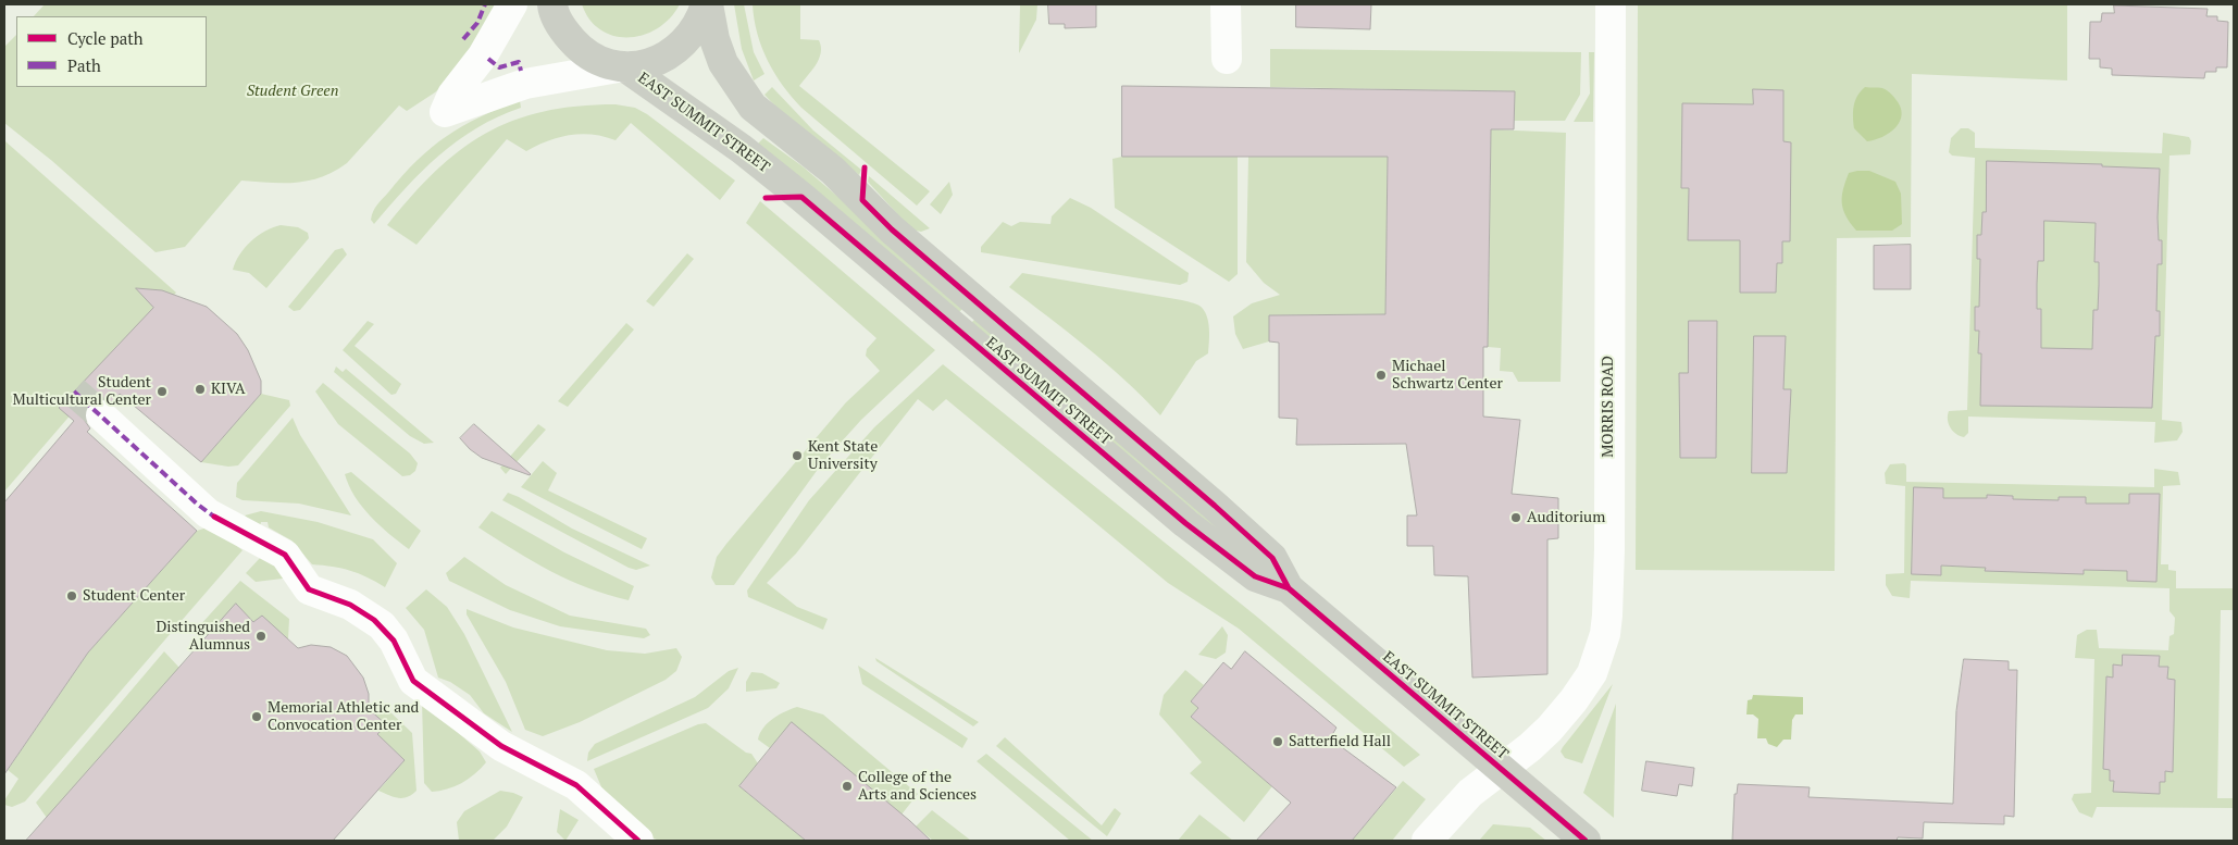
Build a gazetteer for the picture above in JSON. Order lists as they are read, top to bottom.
{
  "streets": {
    "main road": ["EAST SUMMIT STREET"],
    "street": ["MORRIS ROAD"]
  },
  "crossings": [
    ["EAST SUMMIT STREET", "MORRIS ROAD"]
  ],
  "parks": ["Student Green"],
  "places": [
    "Michael Schwartz Center",
    "KIVA",
    "Student Multicultural Center",
    "Kent State University",
    "Auditorium",
    "Student Center",
    "Distinguished Alumnus",
    "Memorial Athletic and Convocation Center",
    "Satterfield Hall",
    "College of the Arts and Sciences"
  ],
  "legend": ["Cycle path", "Path"]
}
